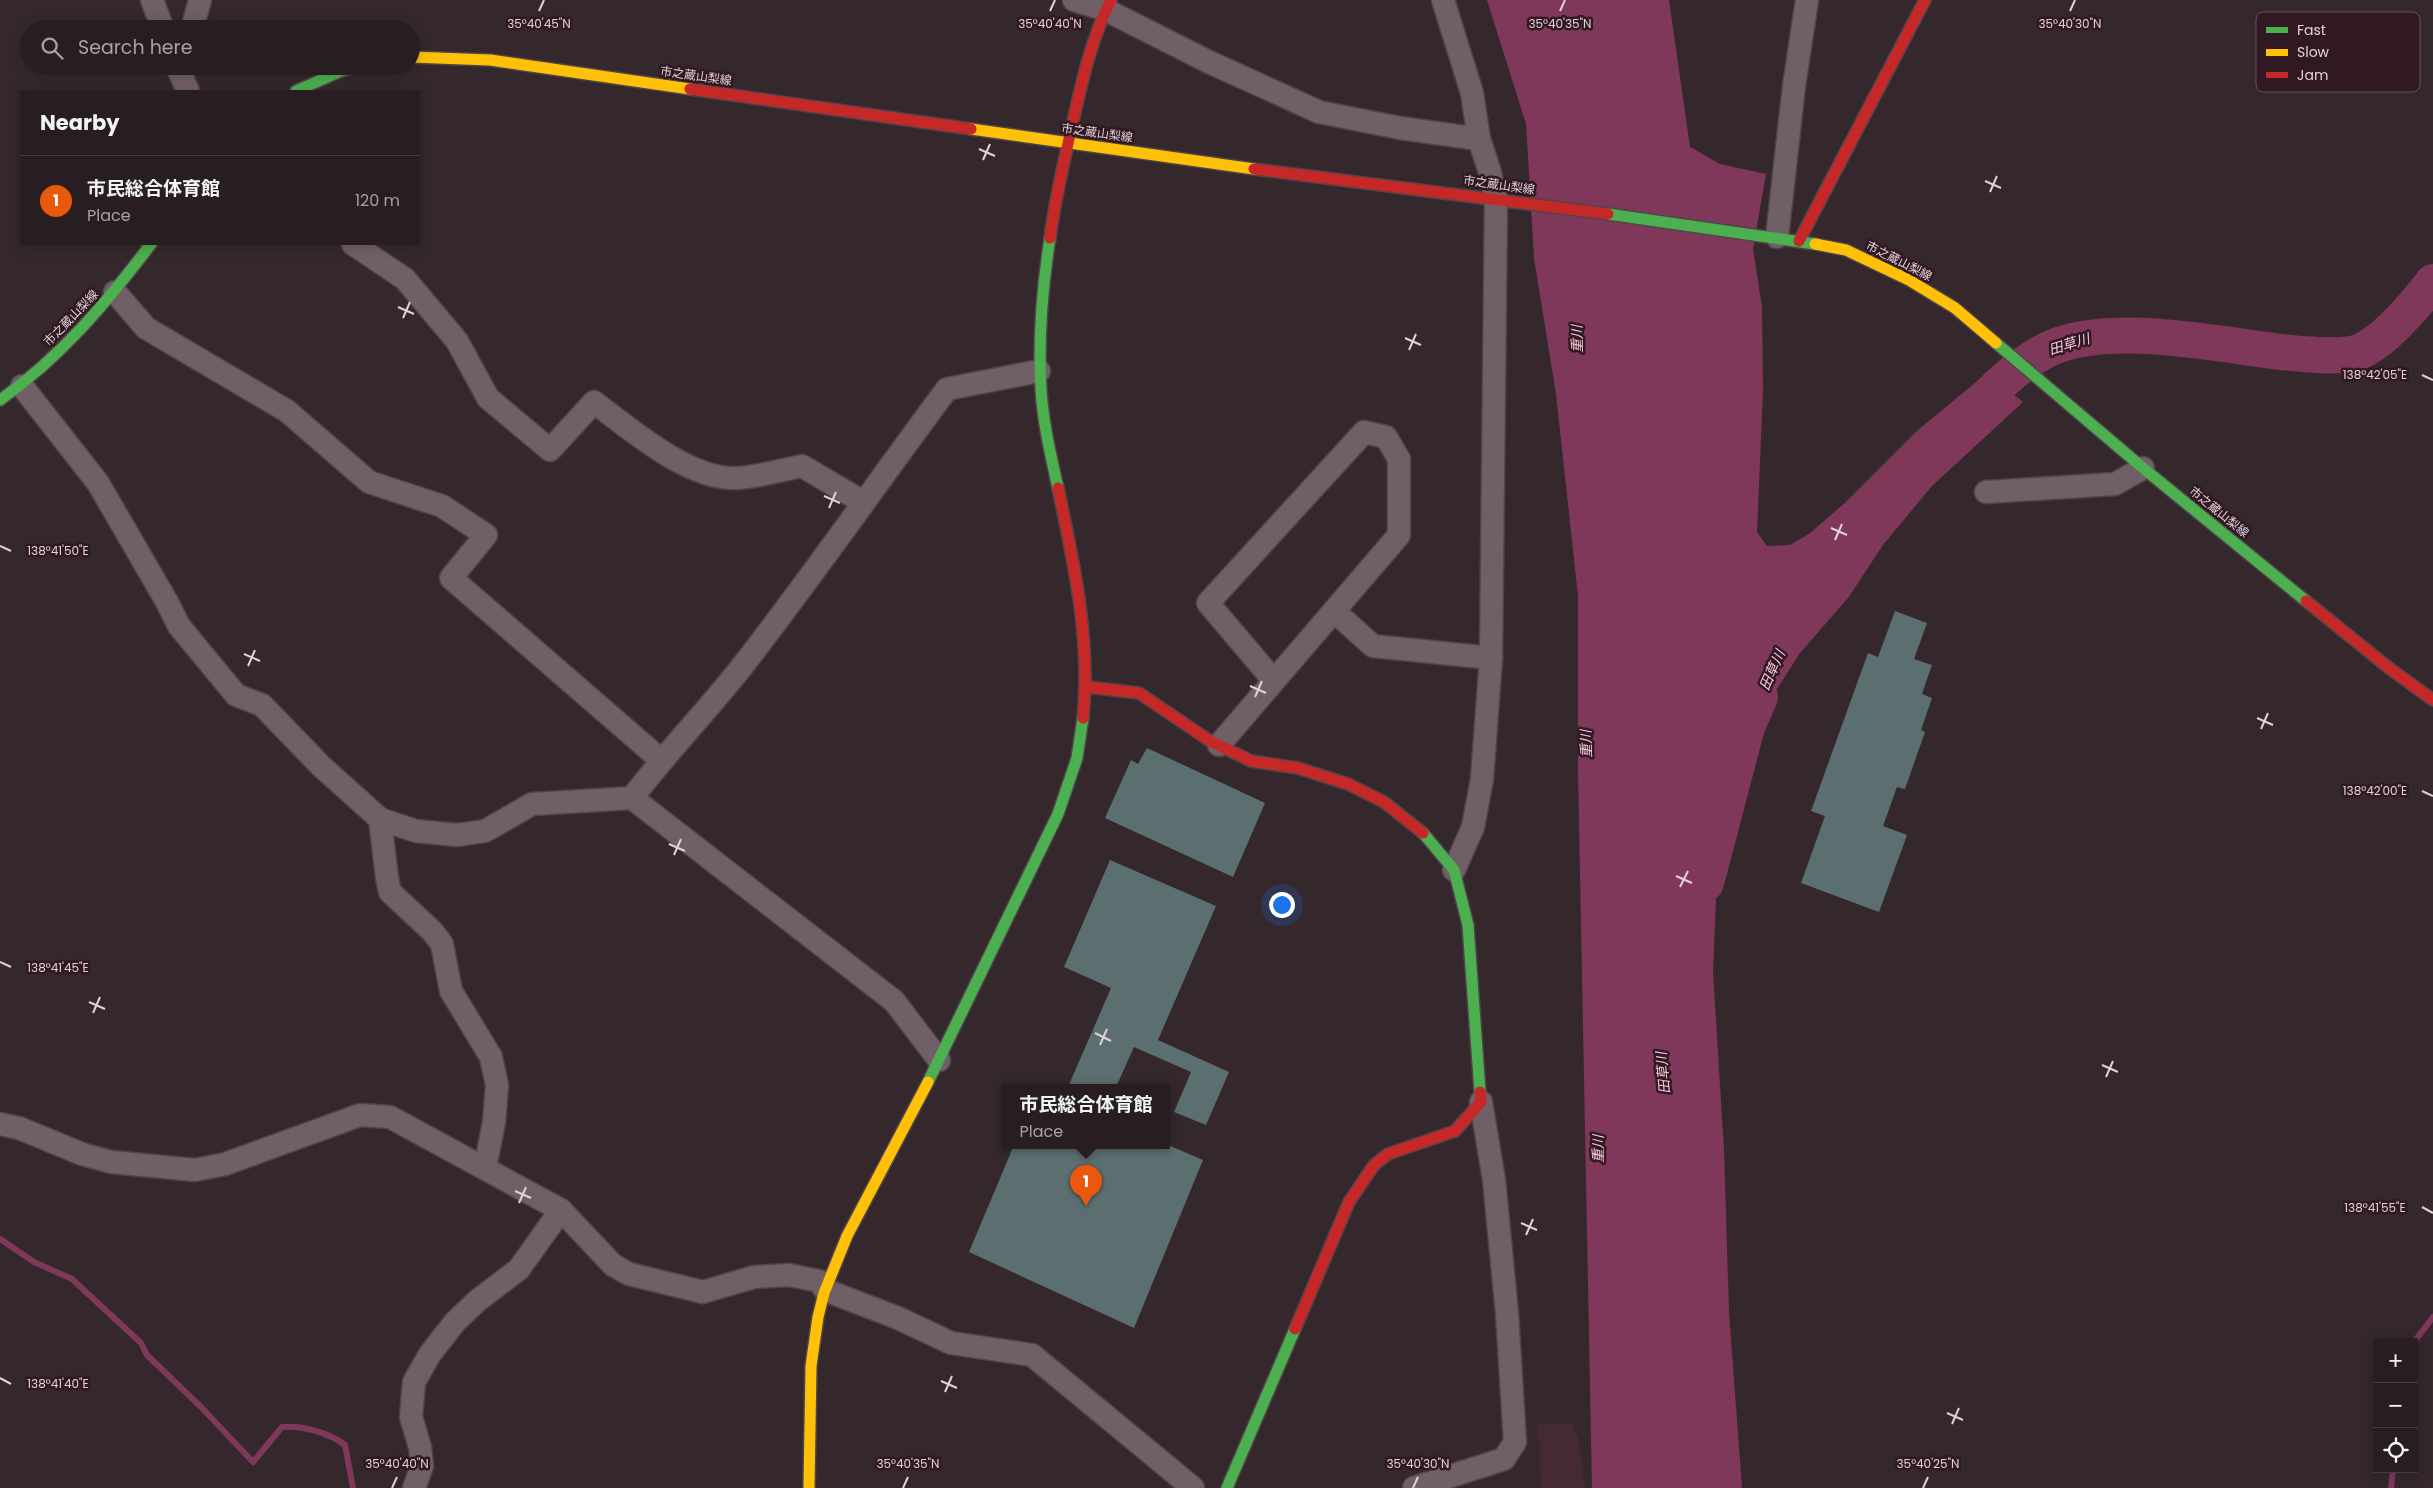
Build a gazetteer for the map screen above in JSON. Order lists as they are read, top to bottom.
{
  "streets": {
    "street": ["市之蔵山梨線"]
  },
  "water": ["重川", "田草川"],
  "legend": ["Fast", "Slow", "Jam"],
  "page": {
    "search": "Search here",
    "heading": "Nearby",
    "list": [
      {
        "mark": "1",
        "name": "市民総合体育館",
        "note": "Place",
        "value": "120 m"
      }
    ],
    "popup": ["市民総合体育館", "Place"],
    "pins": "1",
    "map_buttons": ["+", "−"]
  },
  "coordinates": [
    "35°40'45\"N",
    "35°40'40\"N",
    "35°40'35\"N",
    "35°40'30\"N",
    "138°42'05\"E",
    "138°41'50\"E",
    "138°42'00\"E",
    "138°41'45\"E",
    "138°41'55\"E",
    "138°41'40\"E",
    "35°40'25\"N"
  ]
}
